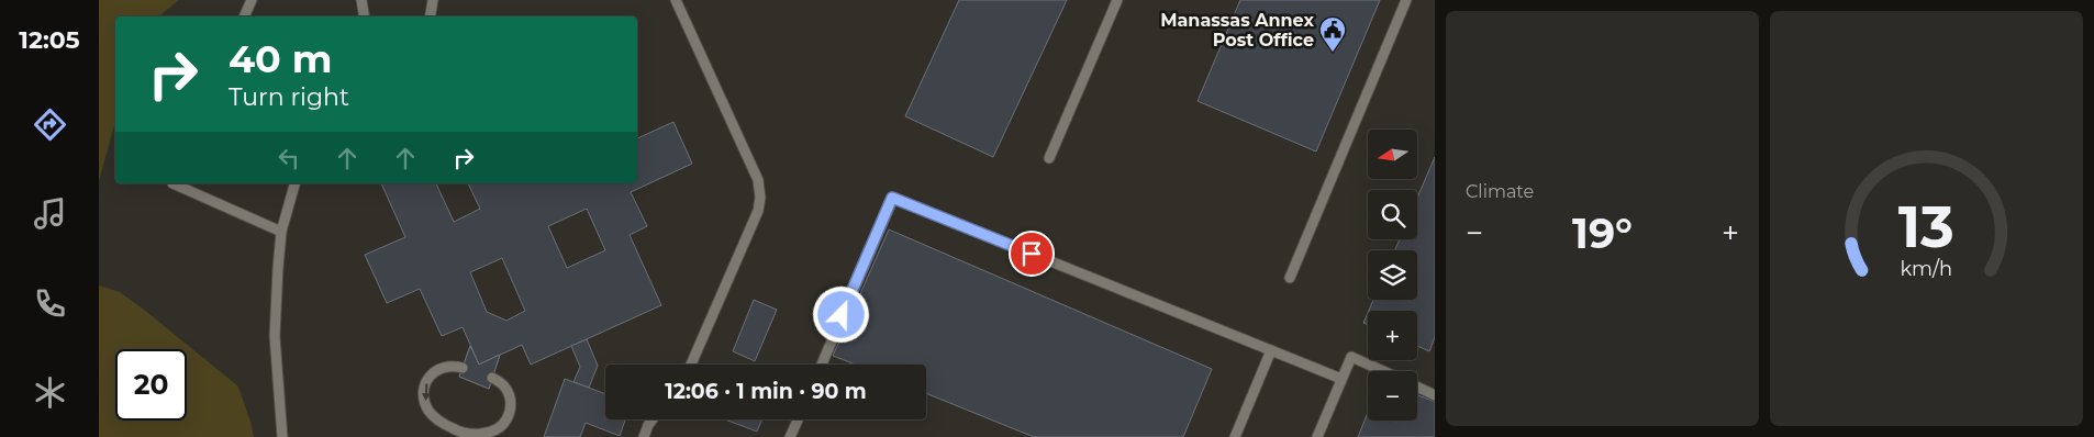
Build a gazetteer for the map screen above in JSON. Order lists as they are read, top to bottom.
{
  "places": {
    "public building": ["Manassas Annex Post Office"]
  },
  "north": "left",
  "page": {
    "tabs": "12:05",
    "tile": "Climate",
    "turn": ["40 m", "Turn right"],
    "map_buttons": ["+", "−"],
    "heat": ["−", "19°", "+"],
    "limit": "20",
    "trip": "12:06 · 1 min · 90 m",
    "gauge": ["13", "km/h"]
  }
}
